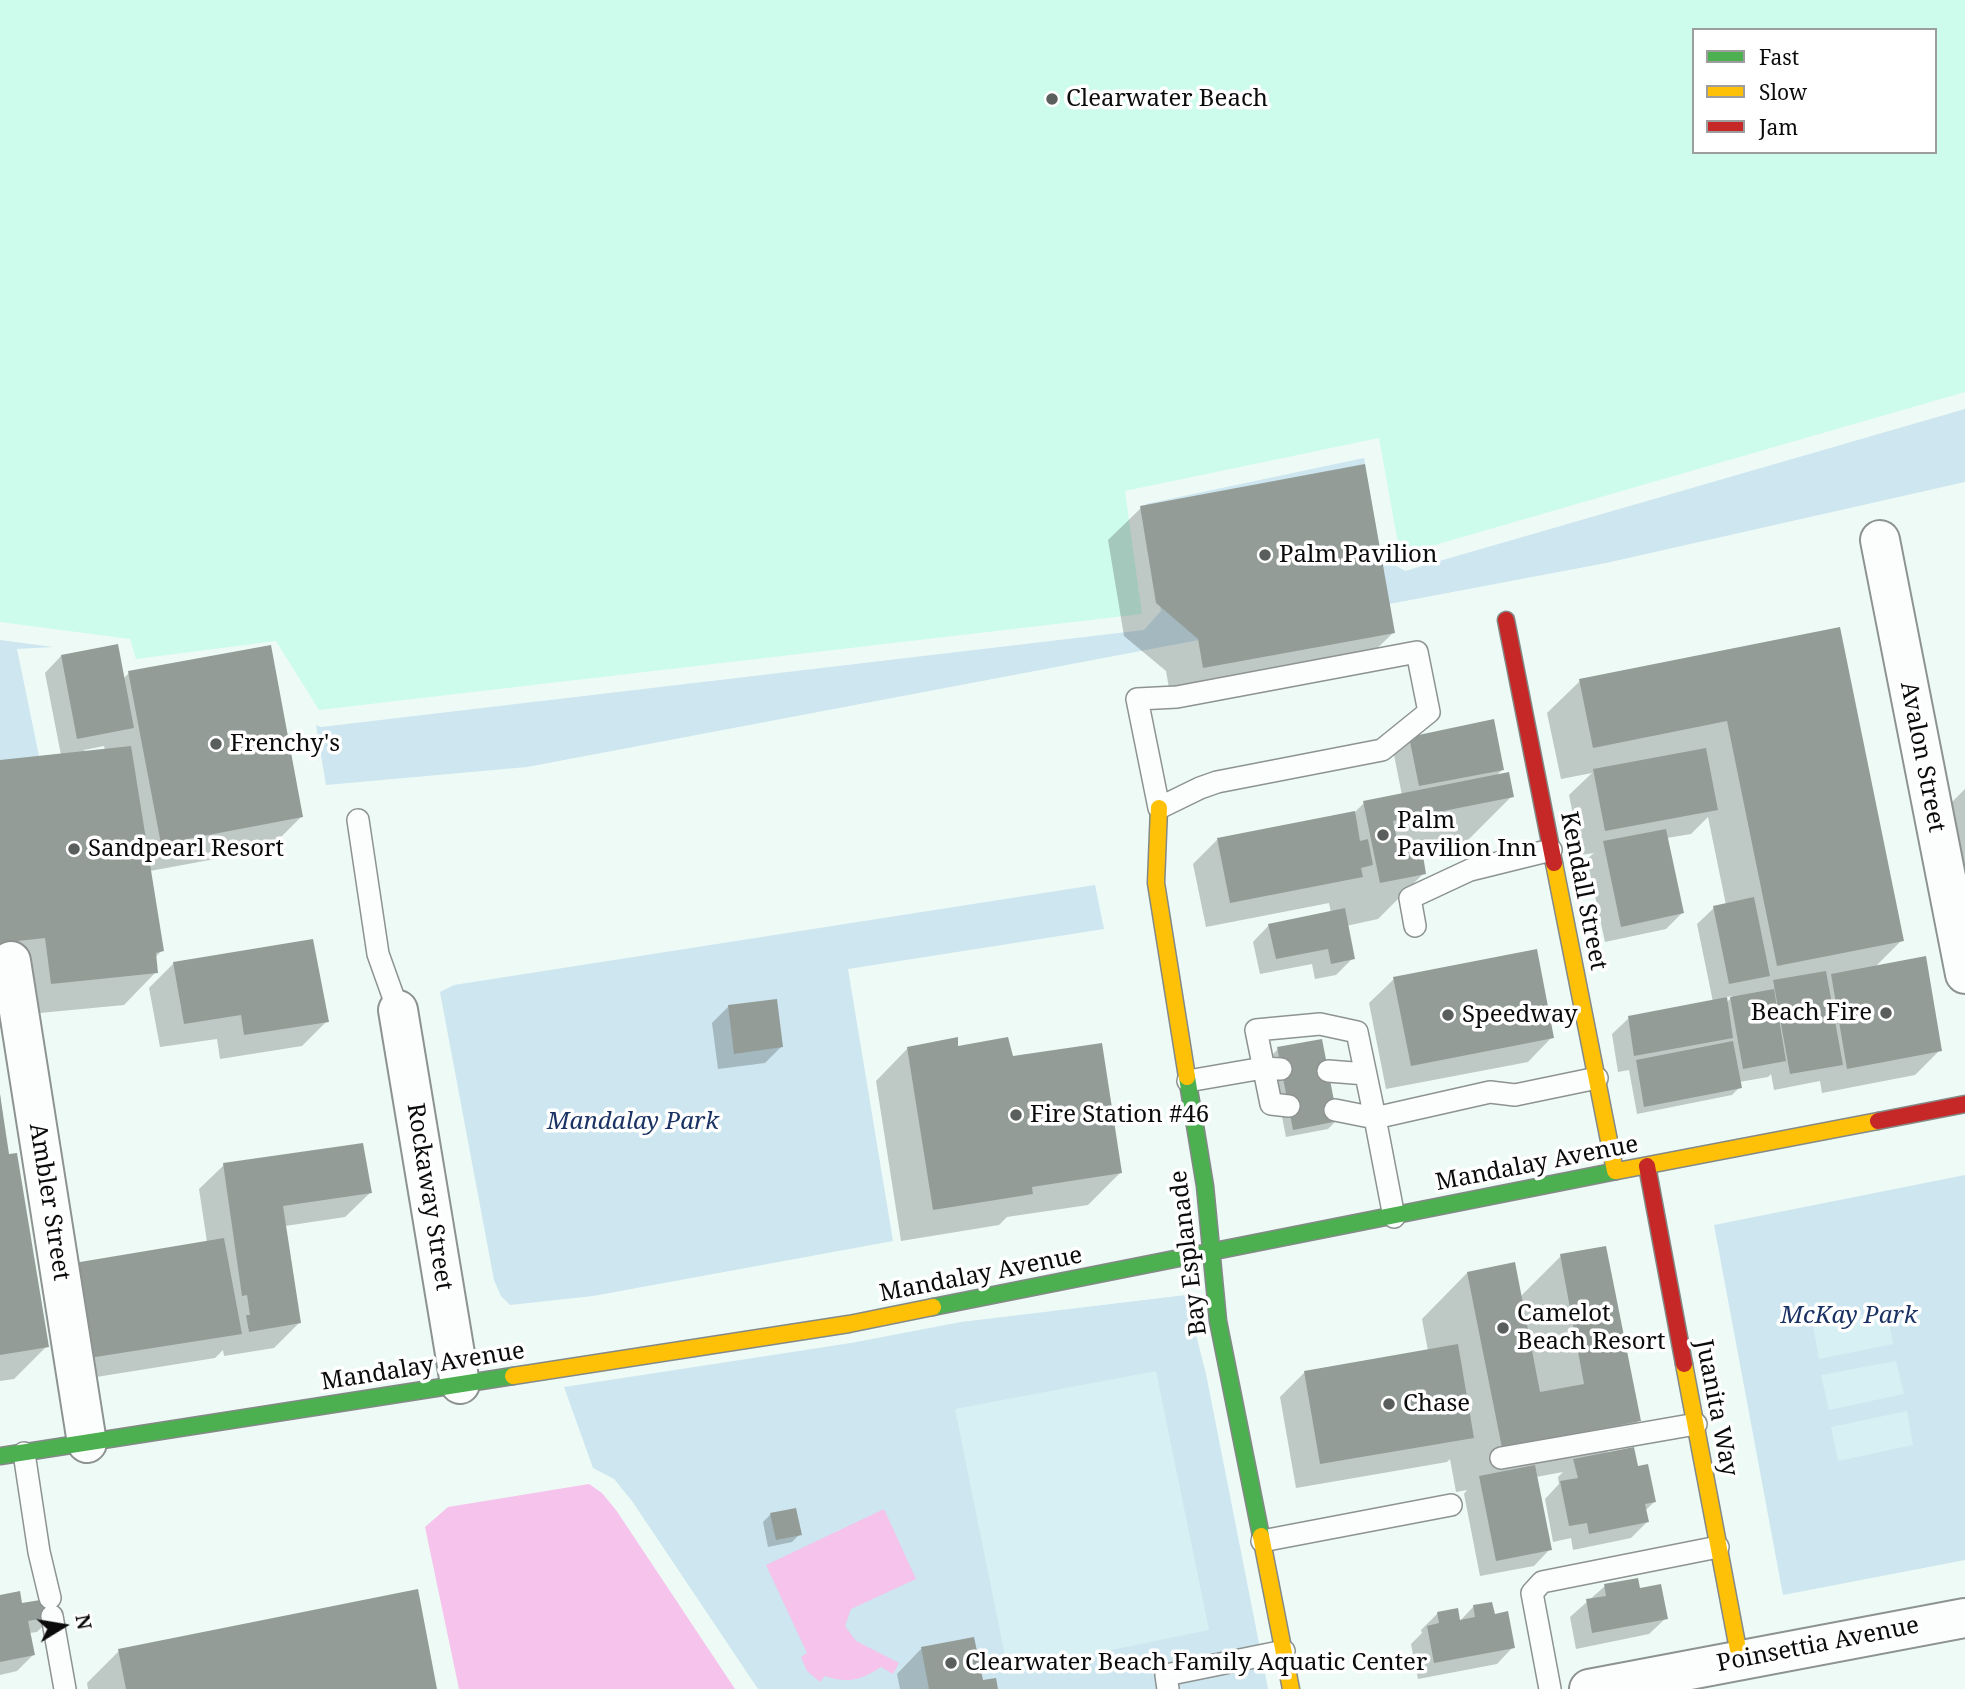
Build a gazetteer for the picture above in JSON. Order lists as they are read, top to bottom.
{
  "streets": {
    "street": [
      "Avalon Street",
      "Kendall Street",
      "Mandalay Avenue",
      "Rockaway Street",
      "Ambler Street",
      "Bay Esplanade",
      "Juanita Way",
      "Poinsettia Avenue"
    ]
  },
  "crossings": [
    ["Kendall Street", "Mandalay Avenue"],
    ["Mandalay Avenue", "Rockaway Street"],
    ["Mandalay Avenue", "Ambler Street"],
    ["Mandalay Avenue", "Bay Esplanade"],
    ["Mandalay Avenue", "Juanita Way"],
    ["Juanita Way", "Poinsettia Avenue"]
  ],
  "parks": ["Mandalay Park", "McKay Park"],
  "places": [
    "Clearwater Beach",
    "Palm Pavilion",
    "Frenchy's",
    "Palm Pavilion Inn",
    "Sandpearl Resort",
    "Beach Fire",
    "Speedway",
    "Fire Station #46",
    "Camelot Beach Resort",
    "Chase",
    "Clearwater Beach Family Aquatic Center"
  ],
  "legend": ["Fast", "Slow", "Jam"],
  "north": "right"
}
